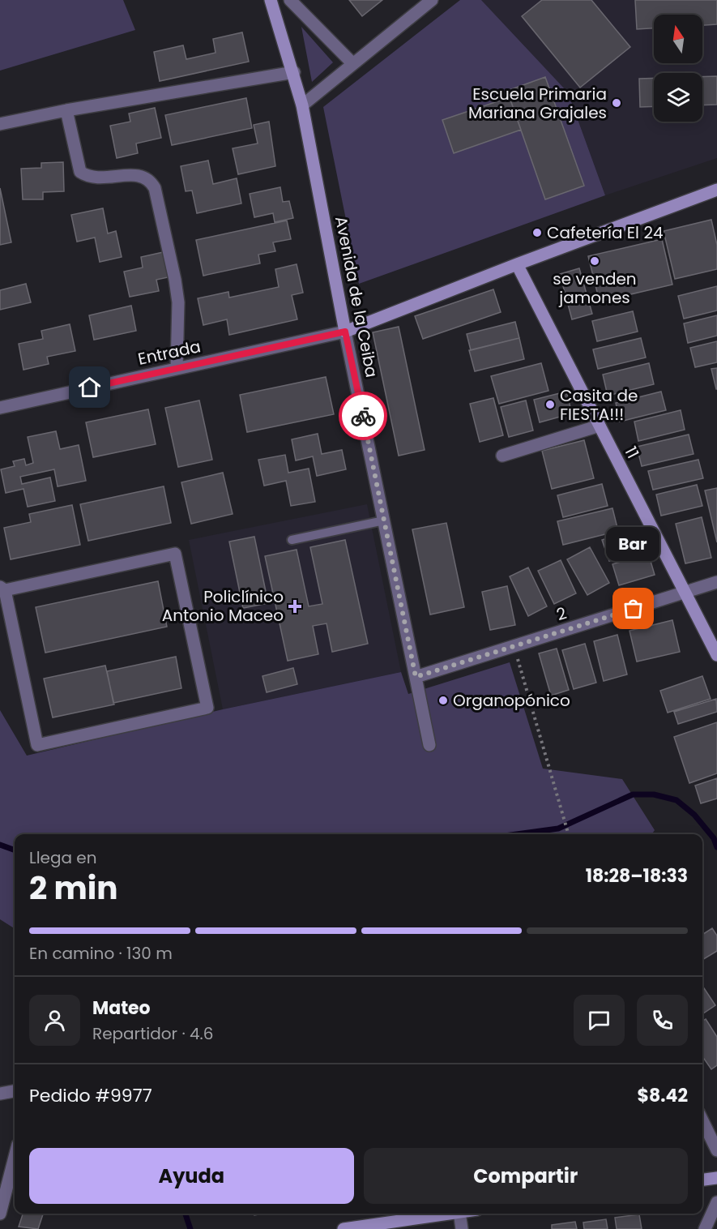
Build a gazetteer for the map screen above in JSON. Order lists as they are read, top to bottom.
{
  "streets": {
    "street": [
      "Avenida de la Ceiba",
      "Entrada",
      "11",
      "2"
    ]
  },
  "crossings": [
    ["Avenida de la Ceiba", "Entrada"],
    ["Avenida de la Ceiba", "2"],
    ["11", "2"]
  ],
  "places": {
    "other": [
      "Escuela Primaria Mariana Grajales",
      "Cafetería El 24",
      "se venden jamones",
      "Casita de FIESTA!!!",
      "Bar",
      "Organopónico"
    ],
    "health": ["Policlínico Antonio Maceo"]
  },
  "north": "top",
  "page": {
    "bubble": "Bar",
    "heading": ["2 min", "Llega en", "18:28–18:33"],
    "panel": [
      "Mateo",
      "Repartidor · 4.6",
      "Pedido #9977",
      "$8.42"
    ],
    "bar": "En camino · 130 m",
    "buttons": ["Ayuda", "Compartir"]
  }
}
